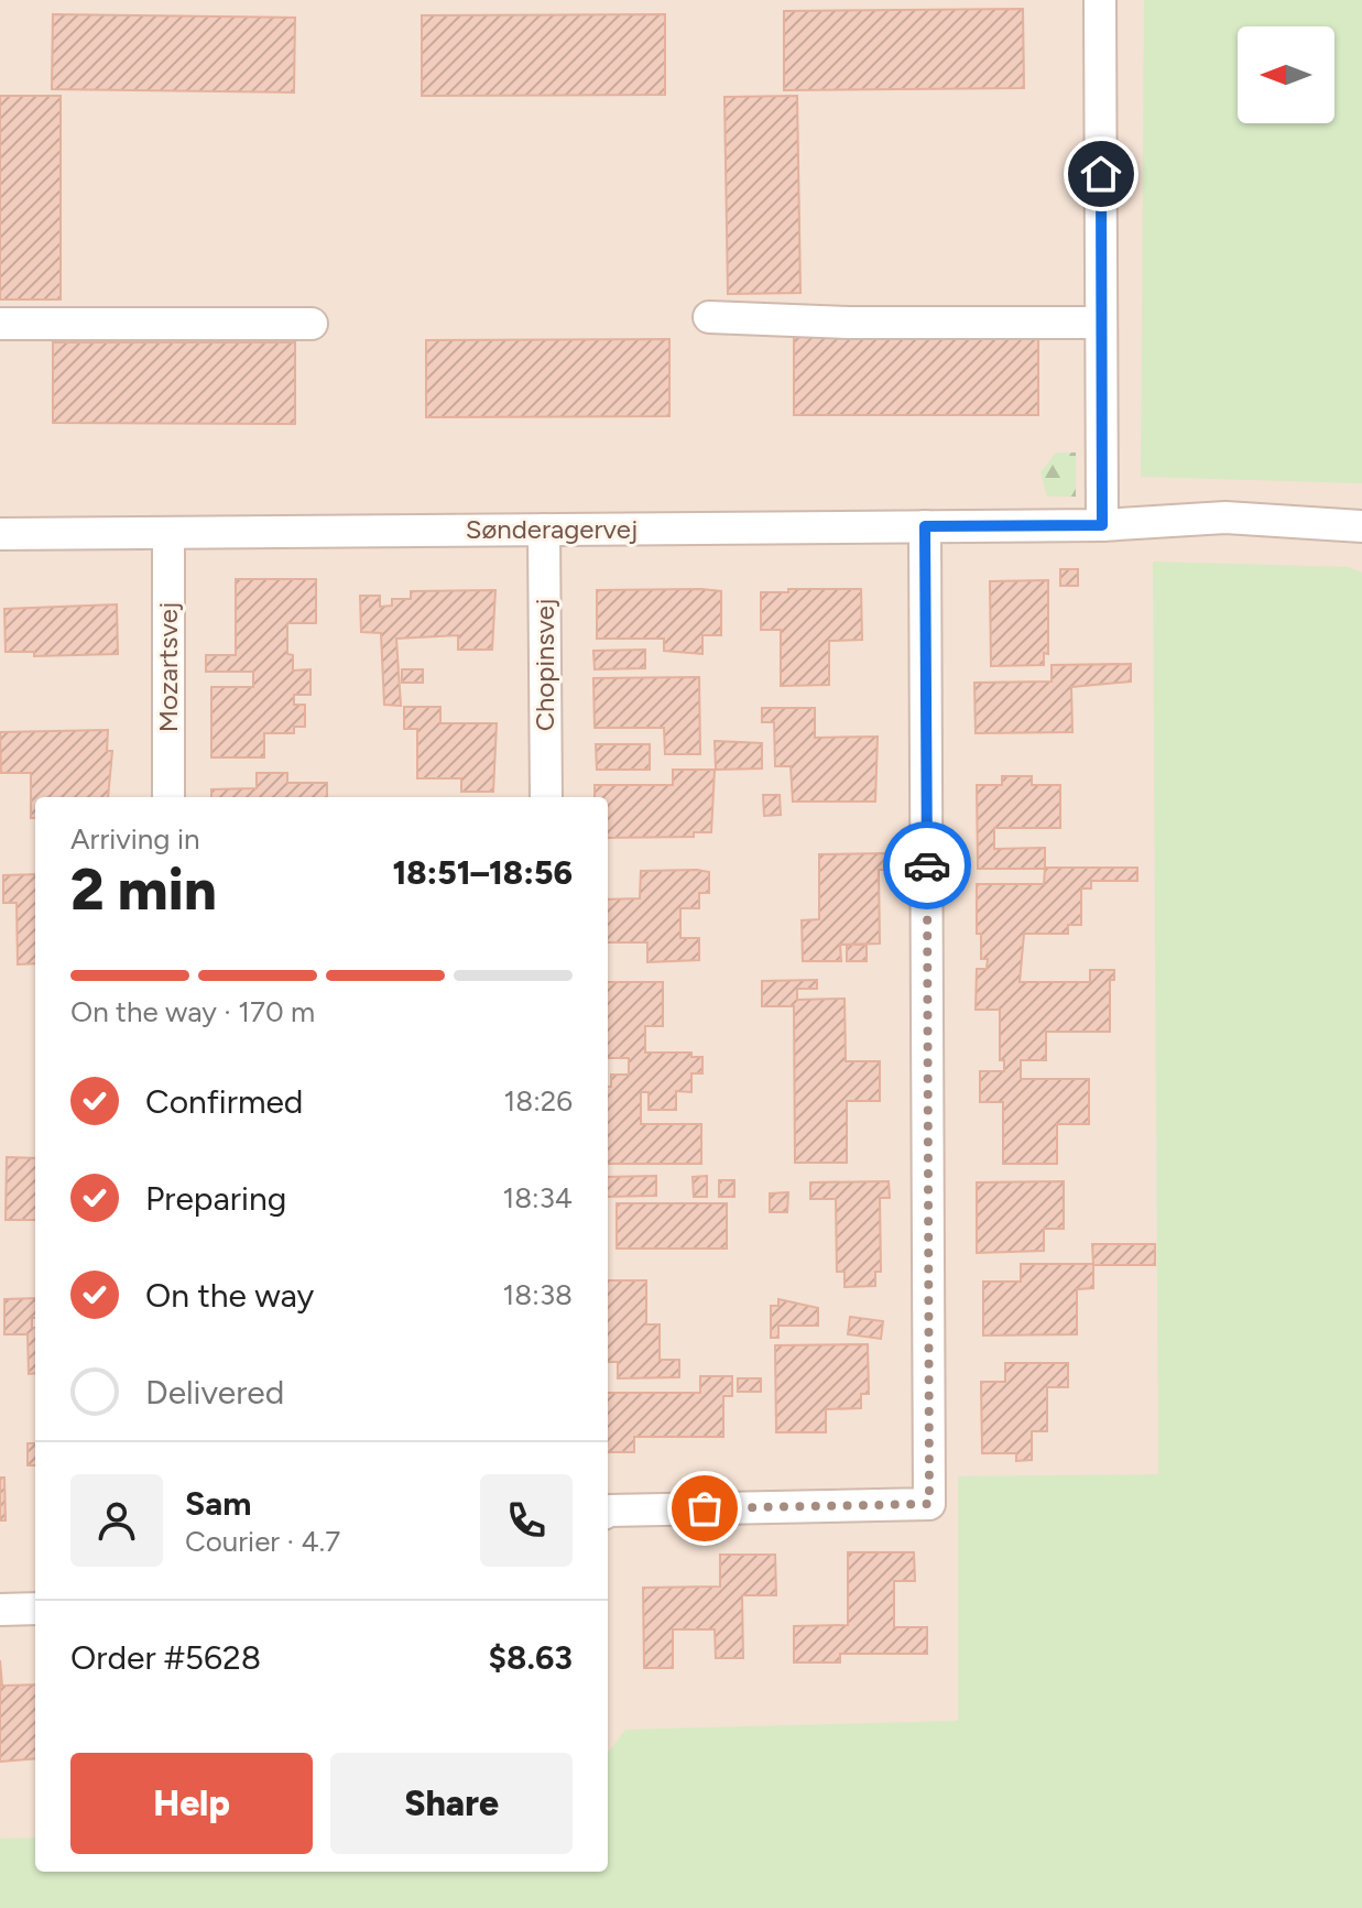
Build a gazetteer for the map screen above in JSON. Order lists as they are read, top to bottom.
{
  "streets": {
    "street": ["Sønderagervej", "Chopinsvej", "Mozartsvej"]
  },
  "crossings": [
    ["Sønderagervej", "Chopinsvej"],
    ["Sønderagervej", "Mozartsvej"]
  ],
  "north": "left",
  "page": {
    "heading": ["2 min", "Arriving in", "18:51–18:56"],
    "panel": [
      "Sam",
      "Courier · 4.7",
      "Order #5628",
      "$8.63"
    ],
    "bar": "On the way · 170 m",
    "list": [
      ["Confirmed", "18:26"],
      ["Preparing", "18:34"],
      ["On the way", "18:38"],
      "Delivered"
    ],
    "buttons": ["Help", "Share"]
  }
}
